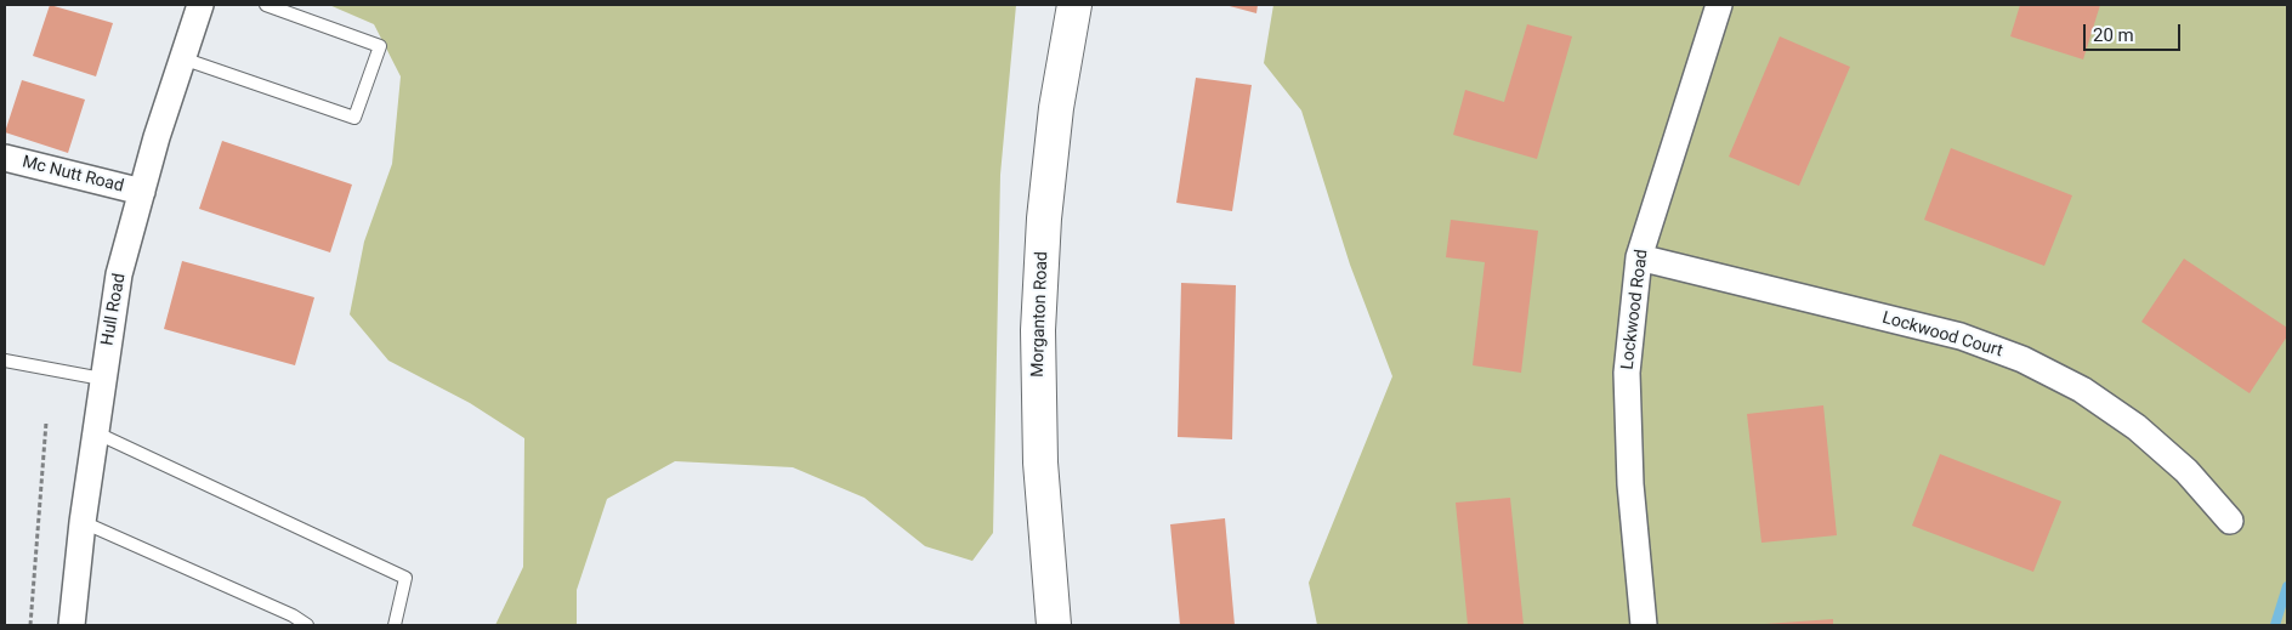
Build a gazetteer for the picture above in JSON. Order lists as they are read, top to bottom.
{
  "streets": {
    "main road": ["Morganton Road"],
    "street": [
      "Mc Nutt Road",
      "Hull Road",
      "Lockwood Road",
      "Lockwood Court"
    ]
  },
  "crossings": [
    ["Mc Nutt Road", "Hull Road"],
    ["Lockwood Road", "Lockwood Court"]
  ],
  "scale_bar": "20 m"
}
